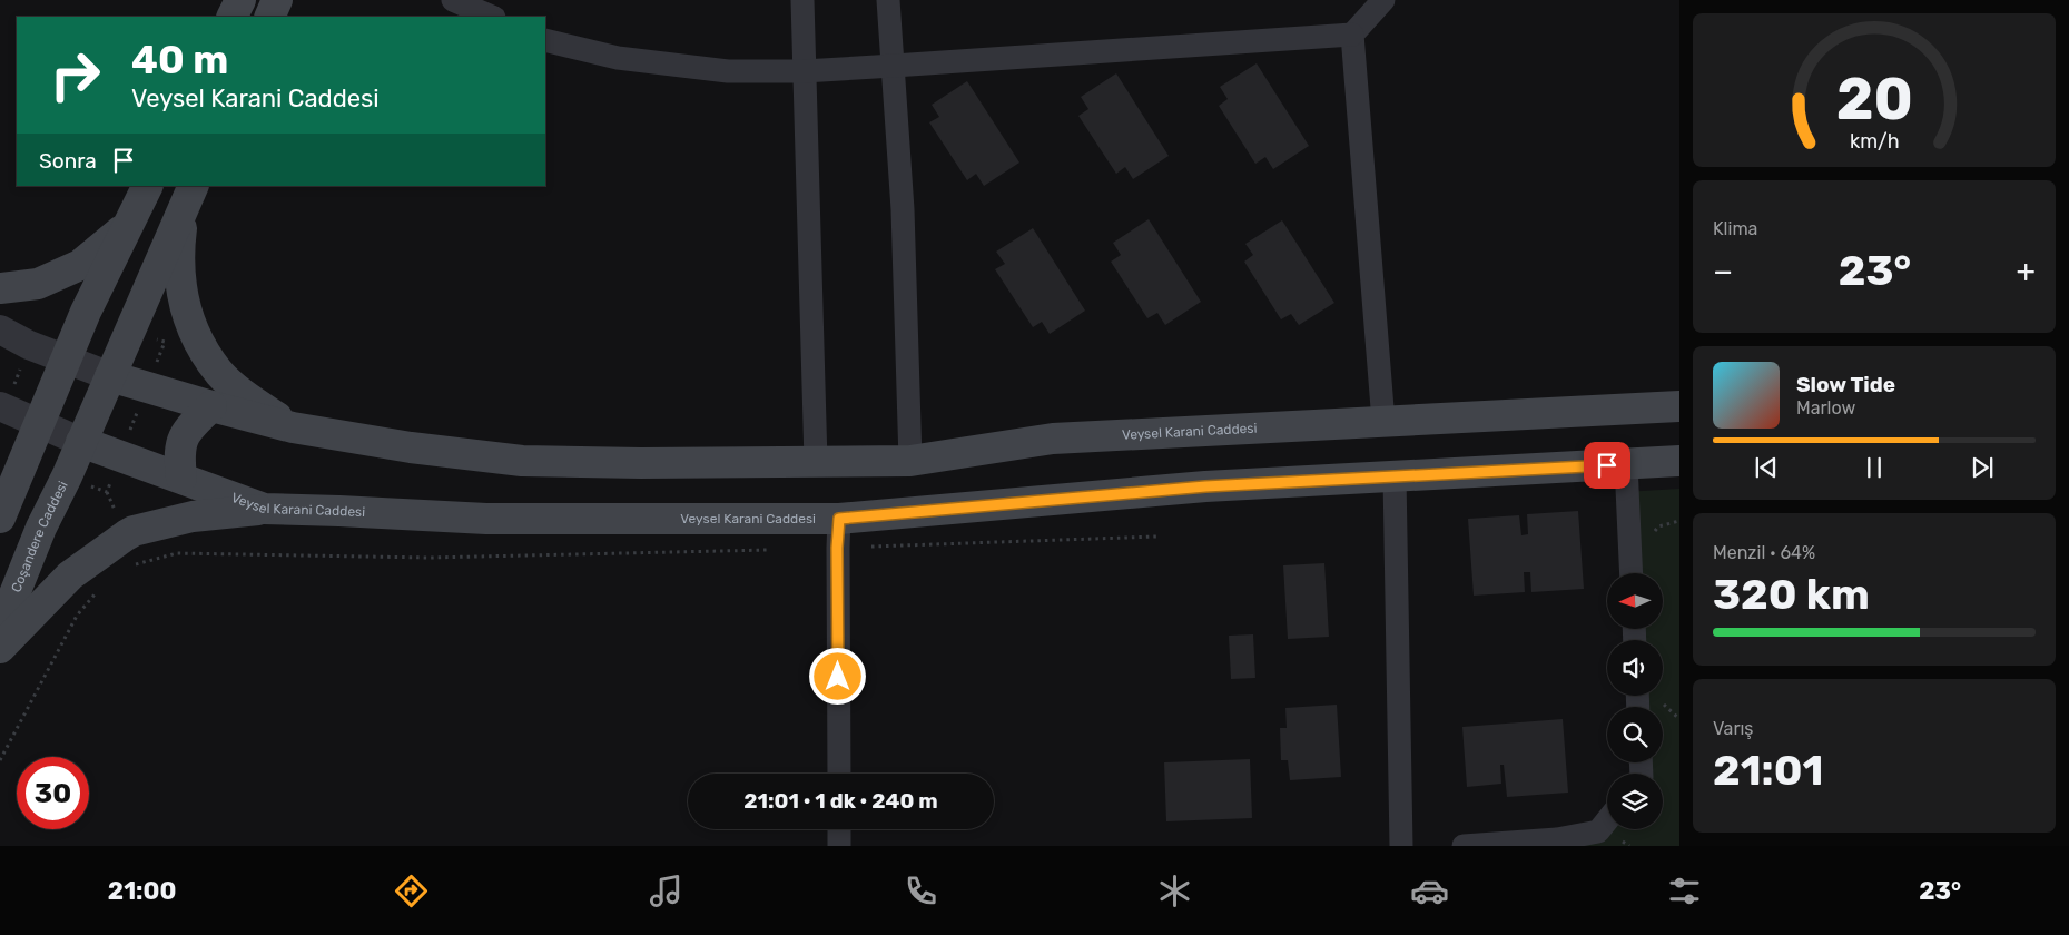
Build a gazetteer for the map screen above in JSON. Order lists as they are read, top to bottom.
{
  "streets": {
    "main road": ["Veysel Karani Caddesi", "Coşandere Caddesi"]
  },
  "crossings": [
    ["Veysel Karani Caddesi", "Coşandere Caddesi"]
  ],
  "north": "left",
  "page": {
    "turn": ["40 m", "Veysel Karani Caddesi"],
    "then": "Sonra",
    "tile": [
      "Klima",
      ["Menzil · 64%", "320 km"],
      ["Varış", "21:01"]
    ],
    "heat": ["−", "23°", "+"],
    "song": ["Slow Tide", "Marlow"],
    "limit": "30",
    "trip": "21:01 · 1 dk · 240 m",
    "tabs": ["21:00", "23°"],
    "gauge": ["20", "km/h"]
  }
}
